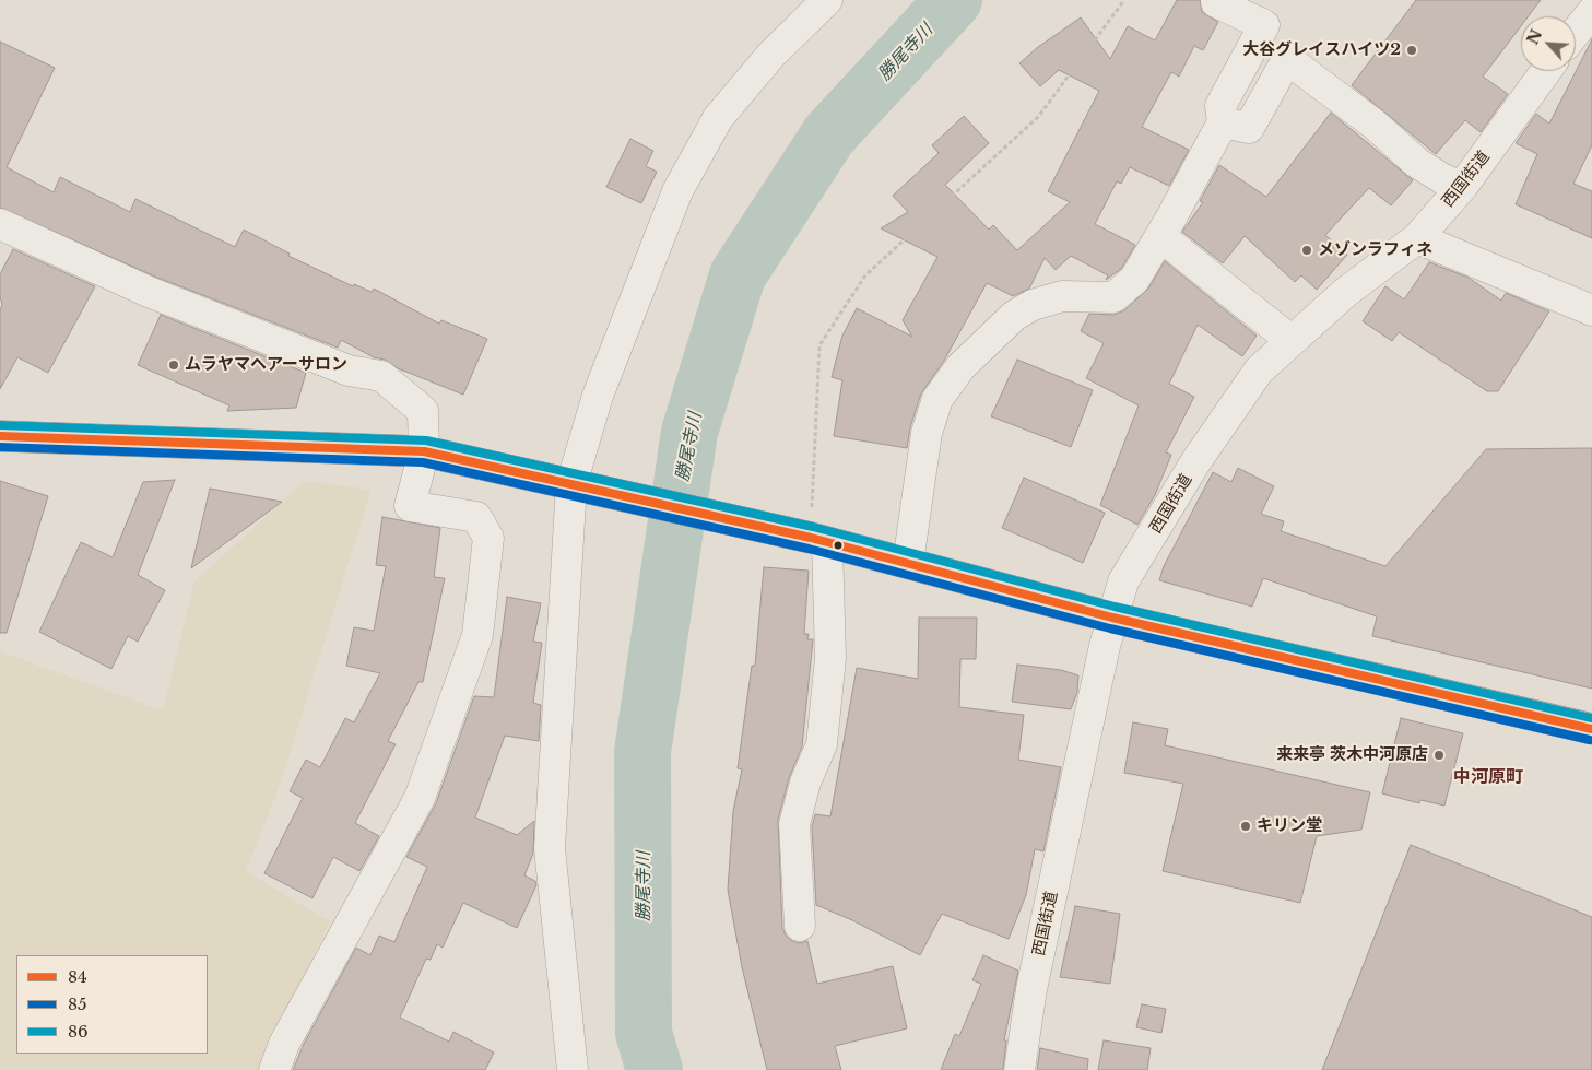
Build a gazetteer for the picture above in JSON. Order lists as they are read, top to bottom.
{
  "streets": {
    "street": ["西国街道"]
  },
  "districts": ["中河原町"],
  "water": ["勝尾寺川"],
  "places": [
    "大谷グレイスハイツ2",
    "メゾンラフィネ",
    "ムラヤマヘアーサロン",
    "来来亭 茨木中河原店",
    "キリン堂"
  ],
  "lines": ["transit line 86", "transit line 84", "transit line 85"],
  "legend": ["84", "85", "86"],
  "north": "top left"
}
